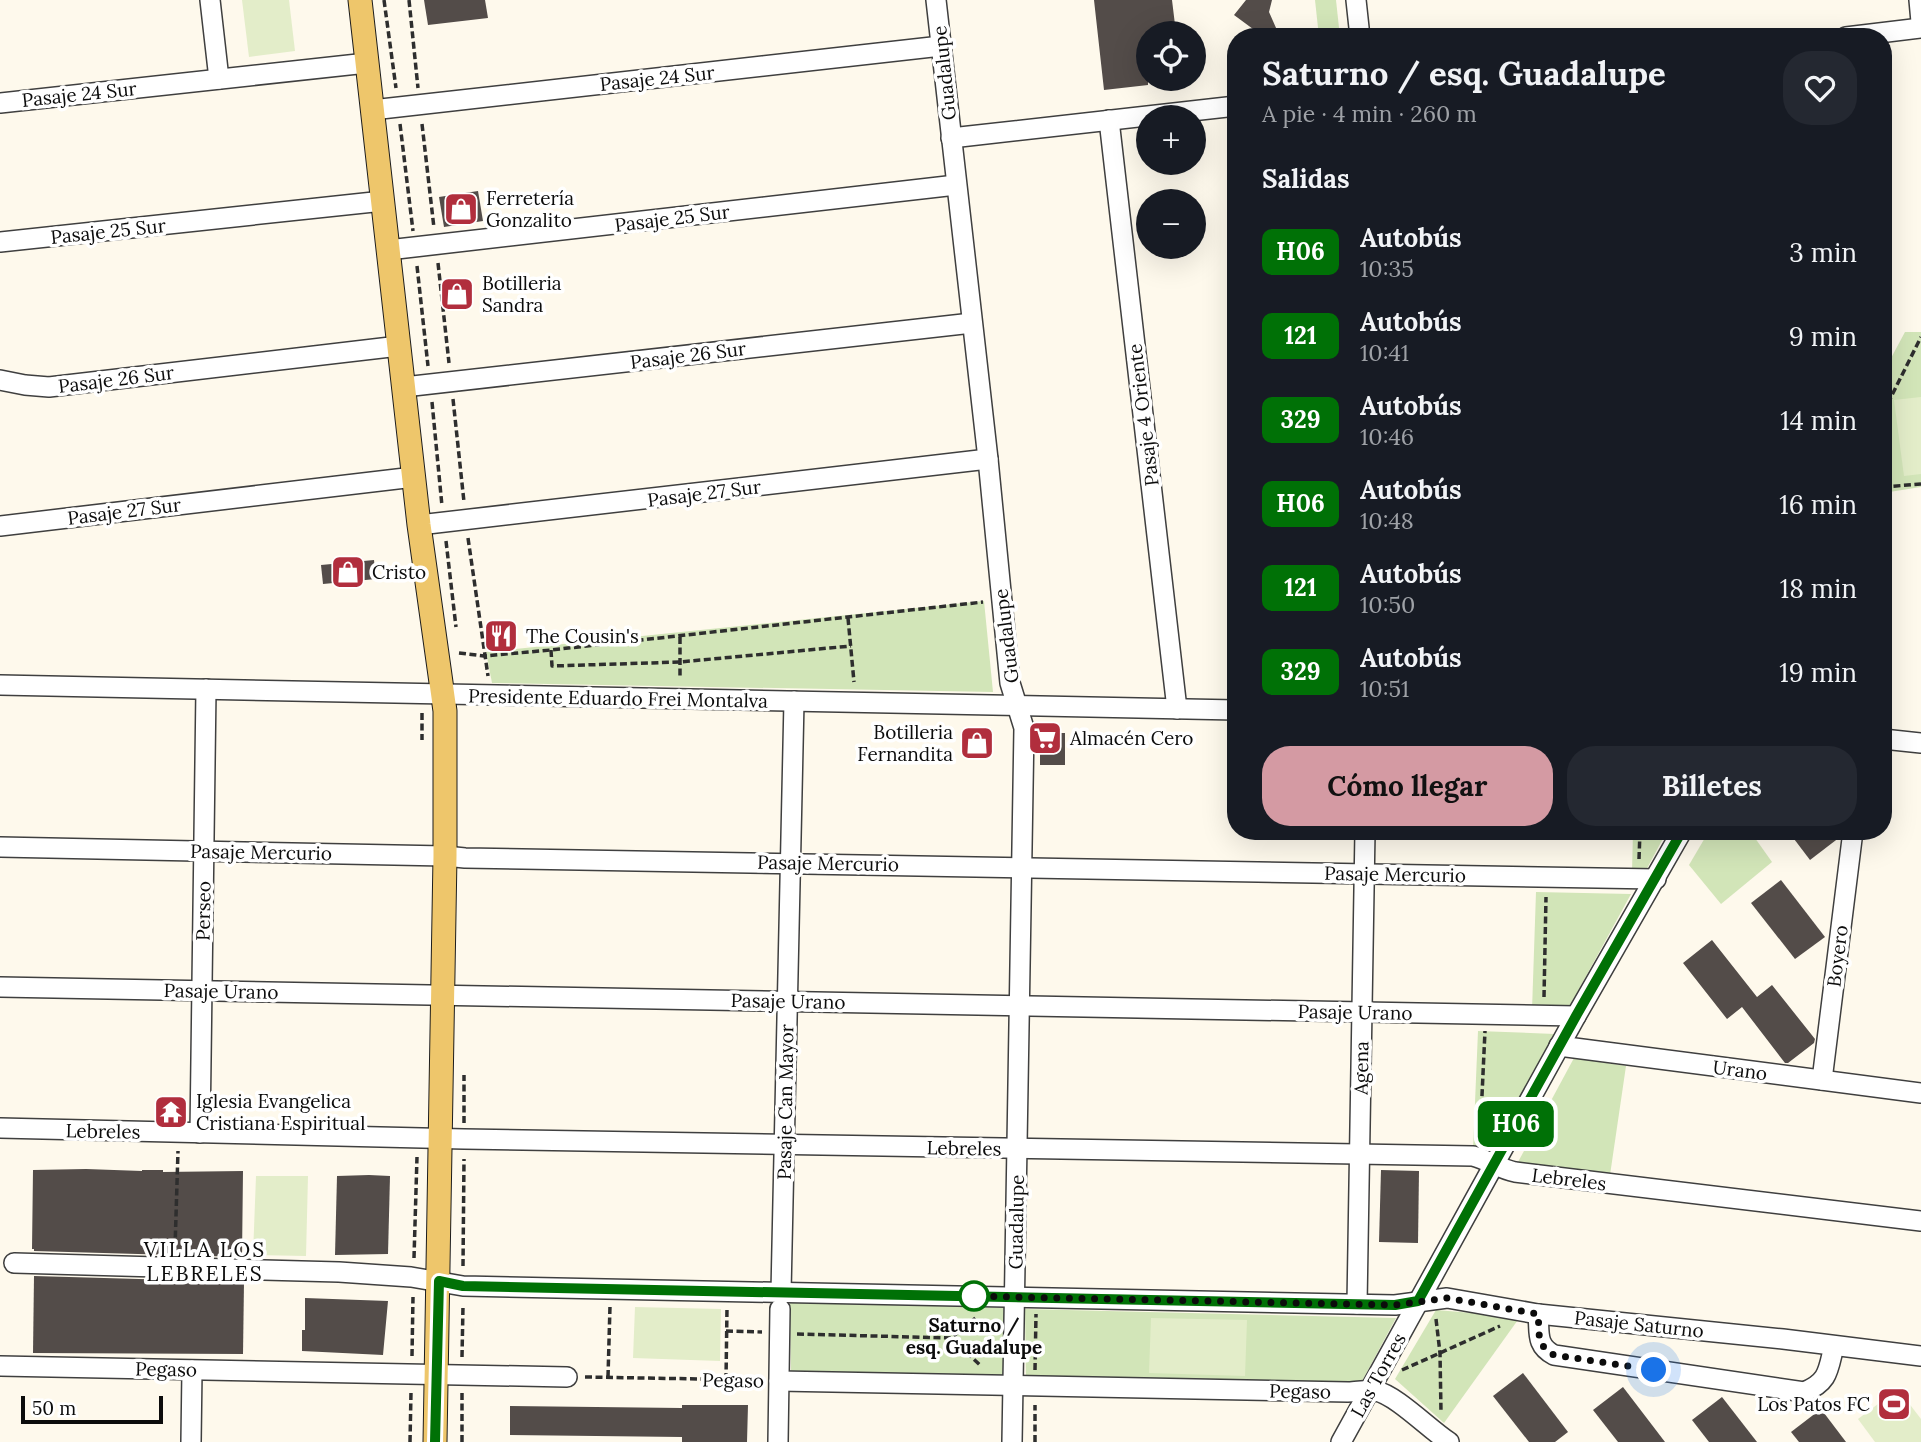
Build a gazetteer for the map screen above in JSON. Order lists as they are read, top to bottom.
{
  "streets": {
    "street": [
      "Guadalupe",
      "Pasaje 24 Sur",
      "Pasaje 25 Sur",
      "Pasaje 26 Sur",
      "Pasaje 4 Oriente",
      "Pasaje 27 Sur",
      "Presidente Eduardo Frei Montalva",
      "Pasaje Mercurio",
      "Perseo",
      "Boyero",
      "Pasaje Urano",
      "Agena",
      "Urano",
      "Pasaje Can Mayor",
      "Lebreles",
      "Pasaje Saturno",
      "Pegaso",
      "Las Torres"
    ]
  },
  "crossings": [
    ["Guadalupe", "Pasaje 24 Sur"],
    ["Guadalupe", "Pasaje 25 Sur"],
    ["Guadalupe", "Pasaje 26 Sur"],
    ["Guadalupe", "Pasaje 27 Sur"],
    ["Guadalupe", "Presidente Eduardo Frei Montalva"],
    ["Guadalupe", "Pasaje Mercurio"],
    ["Guadalupe", "Pasaje Urano"],
    ["Guadalupe", "Lebreles"],
    ["Guadalupe", "Pasaje Saturno"],
    ["Guadalupe", "Pegaso"],
    ["Pasaje 4 Oriente", "Presidente Eduardo Frei Montalva"],
    ["Presidente Eduardo Frei Montalva", "Perseo"],
    ["Presidente Eduardo Frei Montalva", "Pasaje Can Mayor"],
    ["Pasaje Mercurio", "Perseo"],
    ["Pasaje Mercurio", "Agena"],
    ["Pasaje Mercurio", "Pasaje Can Mayor"],
    ["Pasaje Mercurio", "Las Torres"],
    ["Perseo", "Pasaje Urano"],
    ["Perseo", "Lebreles"],
    ["Boyero", "Urano"],
    ["Pasaje Urano", "Agena"],
    ["Pasaje Urano", "Pasaje Can Mayor"],
    ["Pasaje Urano", "Las Torres"],
    ["Agena", "Lebreles"],
    ["Agena", "Pasaje Saturno"],
    ["Urano", "Las Torres"],
    ["Pasaje Can Mayor", "Lebreles"],
    ["Pasaje Can Mayor", "Pasaje Saturno"],
    ["Pasaje Can Mayor", "Pegaso"],
    ["Lebreles", "Las Torres"],
    ["Pasaje Saturno", "Las Torres"],
    ["Pegaso", "Las Torres"]
  ],
  "districts": ["VILLA LOS LEBRELES"],
  "places": {
    "shop": [
      "Ferretería Gonzalito",
      "Botilleria Sandra",
      "Cristo",
      "Botilleria Fernandita"
    ],
    "restaurant": ["The Cousin's"],
    "supermarket": ["Almacén Cero"],
    "temple": ["Iglesia Evangelica Cristiana Espiritual"],
    "other": ["Saturno / esq. Guadalupe"],
    "sports": ["Los Patos FC"]
  },
  "lines": ["bus line H06"],
  "scale_bar": "50 m",
  "page": {
    "on_map": "H06",
    "map_buttons": ["+", "−"],
    "heading": [
      ["Saturno / esq. Guadalupe", "A pie · 4 min · 260 m"],
      "Salidas"
    ],
    "list": [
      {
        "mark": "H06",
        "name": "Autobús",
        "note": "10:35",
        "value": "3 min"
      },
      {
        "mark": "121",
        "name": "Autobús",
        "note": "10:41",
        "value": "9 min"
      },
      {
        "mark": "329",
        "name": "Autobús",
        "note": "10:46",
        "value": "14 min"
      },
      {
        "mark": "H06",
        "name": "Autobús",
        "note": "10:48",
        "value": "16 min"
      },
      {
        "mark": "121",
        "name": "Autobús",
        "note": "10:50",
        "value": "18 min"
      },
      {
        "mark": "329",
        "name": "Autobús",
        "note": "10:51",
        "value": "19 min"
      }
    ],
    "buttons": ["Cómo llegar", "Billetes"],
    "scale": "50 m"
  }
}
